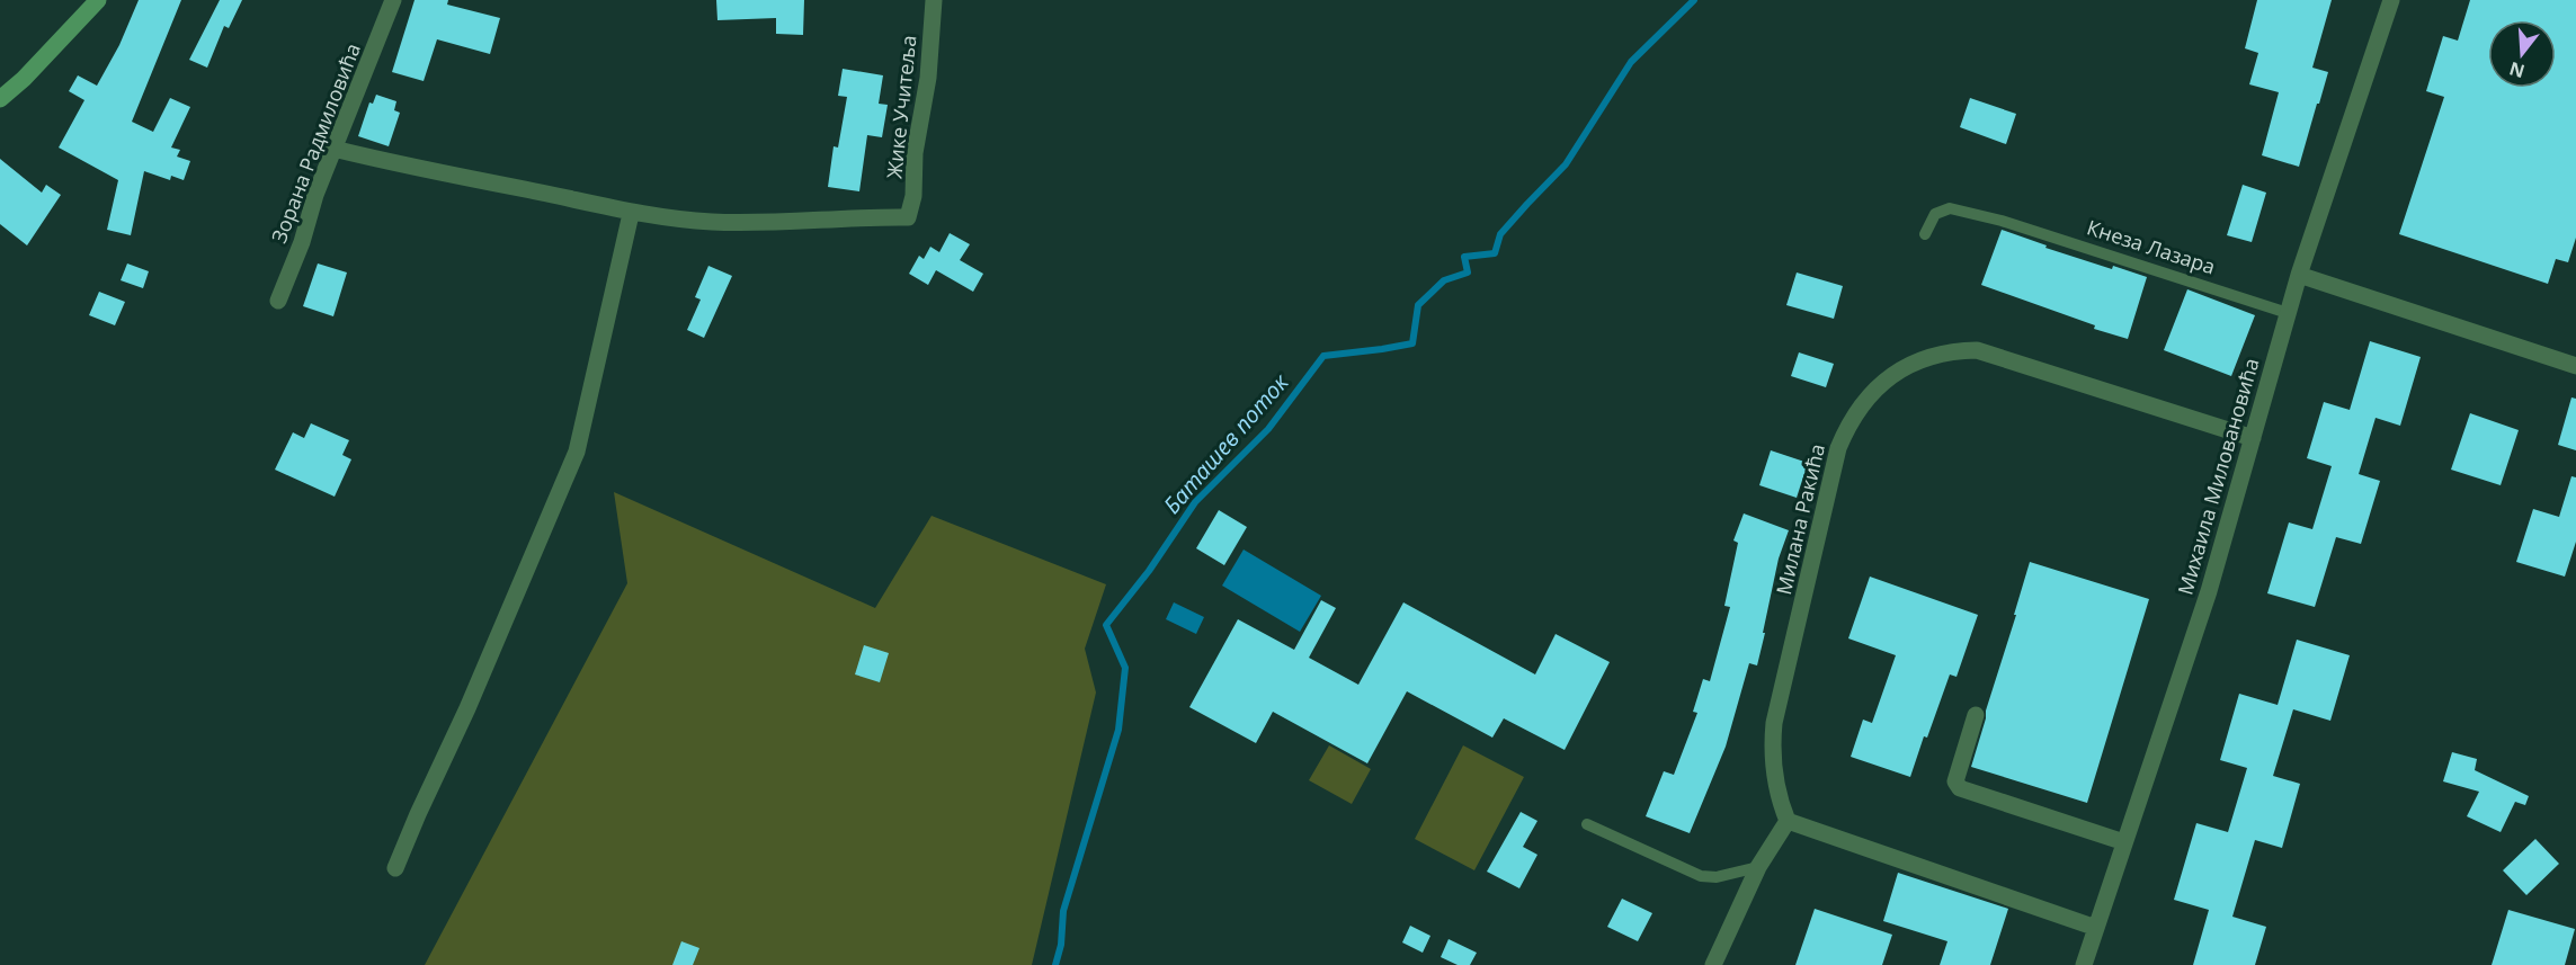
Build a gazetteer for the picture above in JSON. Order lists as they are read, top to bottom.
{
  "streets": {
    "street": [
      "Жике Учитеља",
      "Зорана Радмиловића",
      "Михаила Миловановића",
      "Милана Ракића"
    ],
    "lane": ["Кнеза Лазара"]
  },
  "crossings": [
    ["Кнеза Лазара", "Михаила Миловановића"],
    ["Михаила Миловановића", "Милана Ракића"]
  ],
  "water": ["Баташев поток"],
  "north": "bottom"
}
